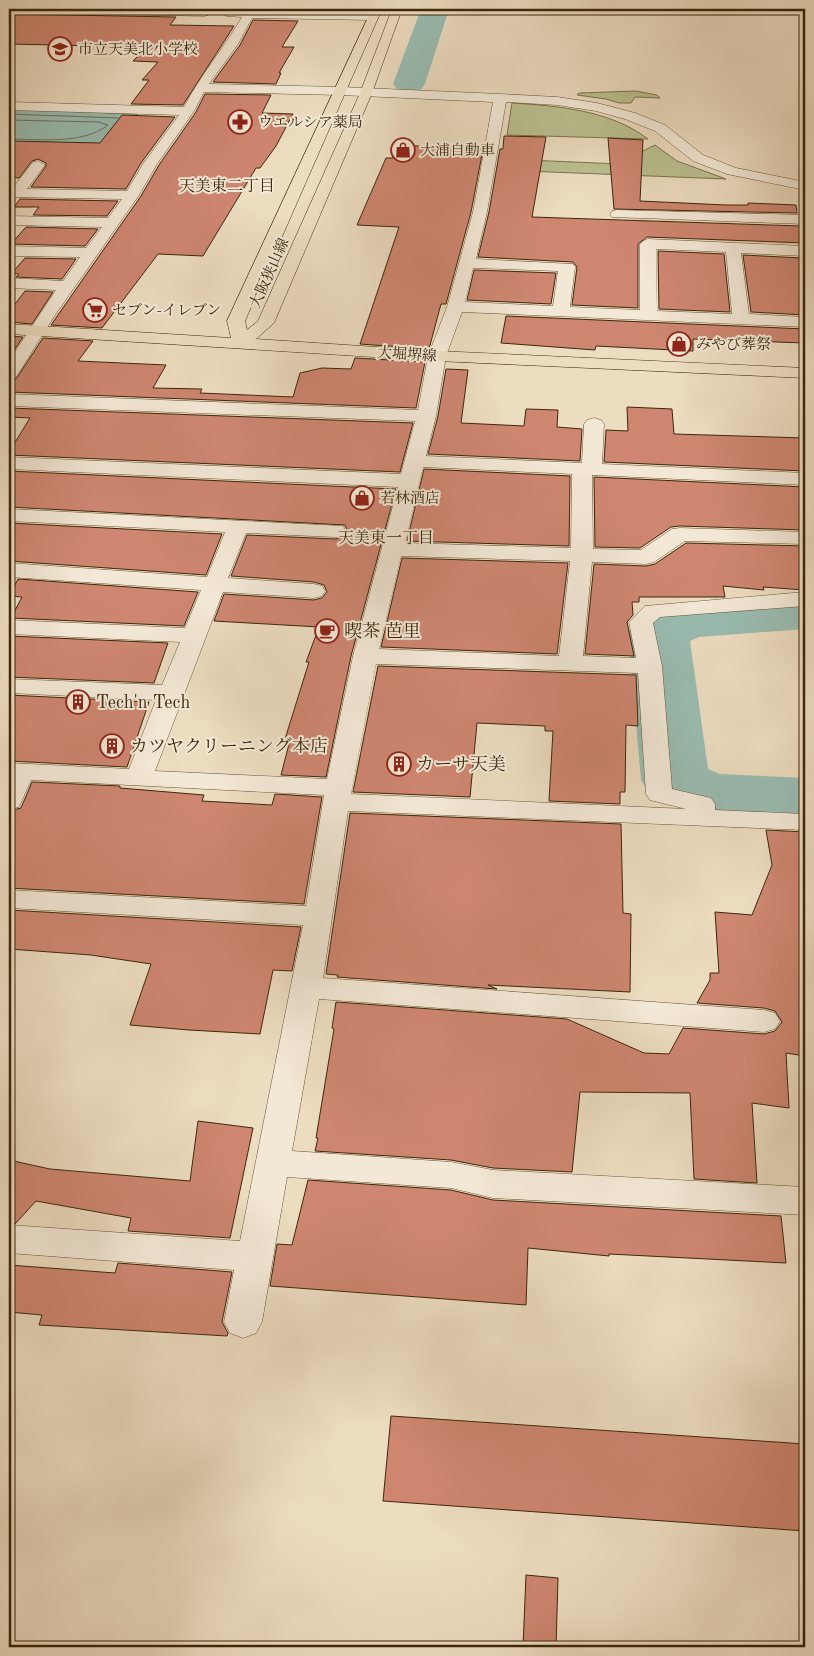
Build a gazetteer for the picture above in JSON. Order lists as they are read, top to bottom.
{
  "streets": {
    "main road": ["大阪狭山線", "大堀堺線"]
  },
  "crossings": [
    ["大阪狭山線", "大堀堺線"]
  ],
  "districts": ["天美東二丁目", "天美東一丁目"],
  "places": {
    "school or university": ["市立天美北小学校"],
    "pharmacy": ["ウエルシア薬局"],
    "shop": ["大浦自動車", "みやび葬祭", "若林酒店"],
    "supermarket": ["セブン-イレブン"],
    "cafe": ["喫茶 芭里"],
    "building": ["Tech'n Tech", "カツヤクリーニング本店", "カーサ天美"]
  }
}
